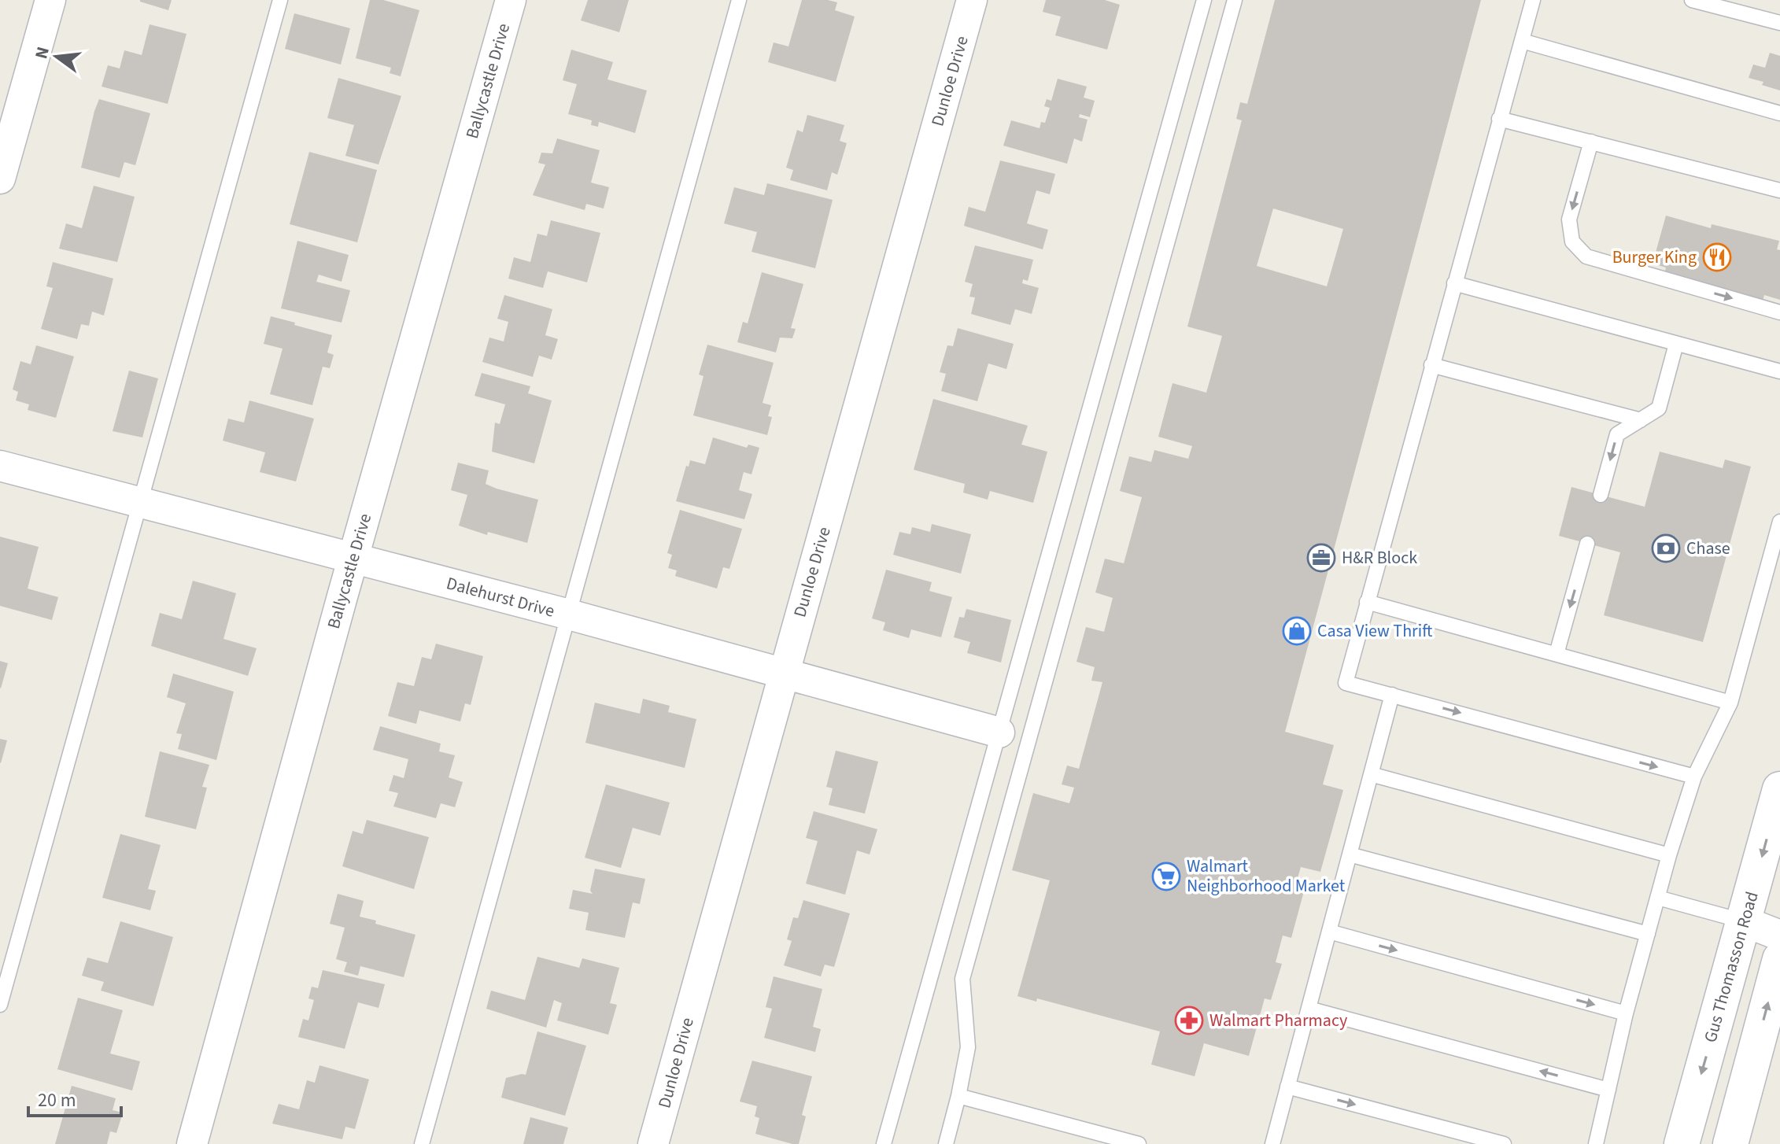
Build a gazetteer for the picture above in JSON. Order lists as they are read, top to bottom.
{
  "streets": {
    "main road": ["Gus Thomasson Road"],
    "street": ["Ballycastle Drive", "Dunloe Drive", "Dalehurst Drive"]
  },
  "crossings": [
    ["Ballycastle Drive", "Dalehurst Drive"],
    ["Dunloe Drive", "Dalehurst Drive"]
  ],
  "places": {
    "restaurant": ["Burger King"],
    "bank": ["Chase"],
    "office": ["H&R Block"],
    "shop": ["Casa View Thrift"],
    "supermarket": ["Walmart Neighborhood Market"],
    "pharmacy": ["Walmart Pharmacy"]
  },
  "scale_bar": "20 m",
  "north": "left"
}
